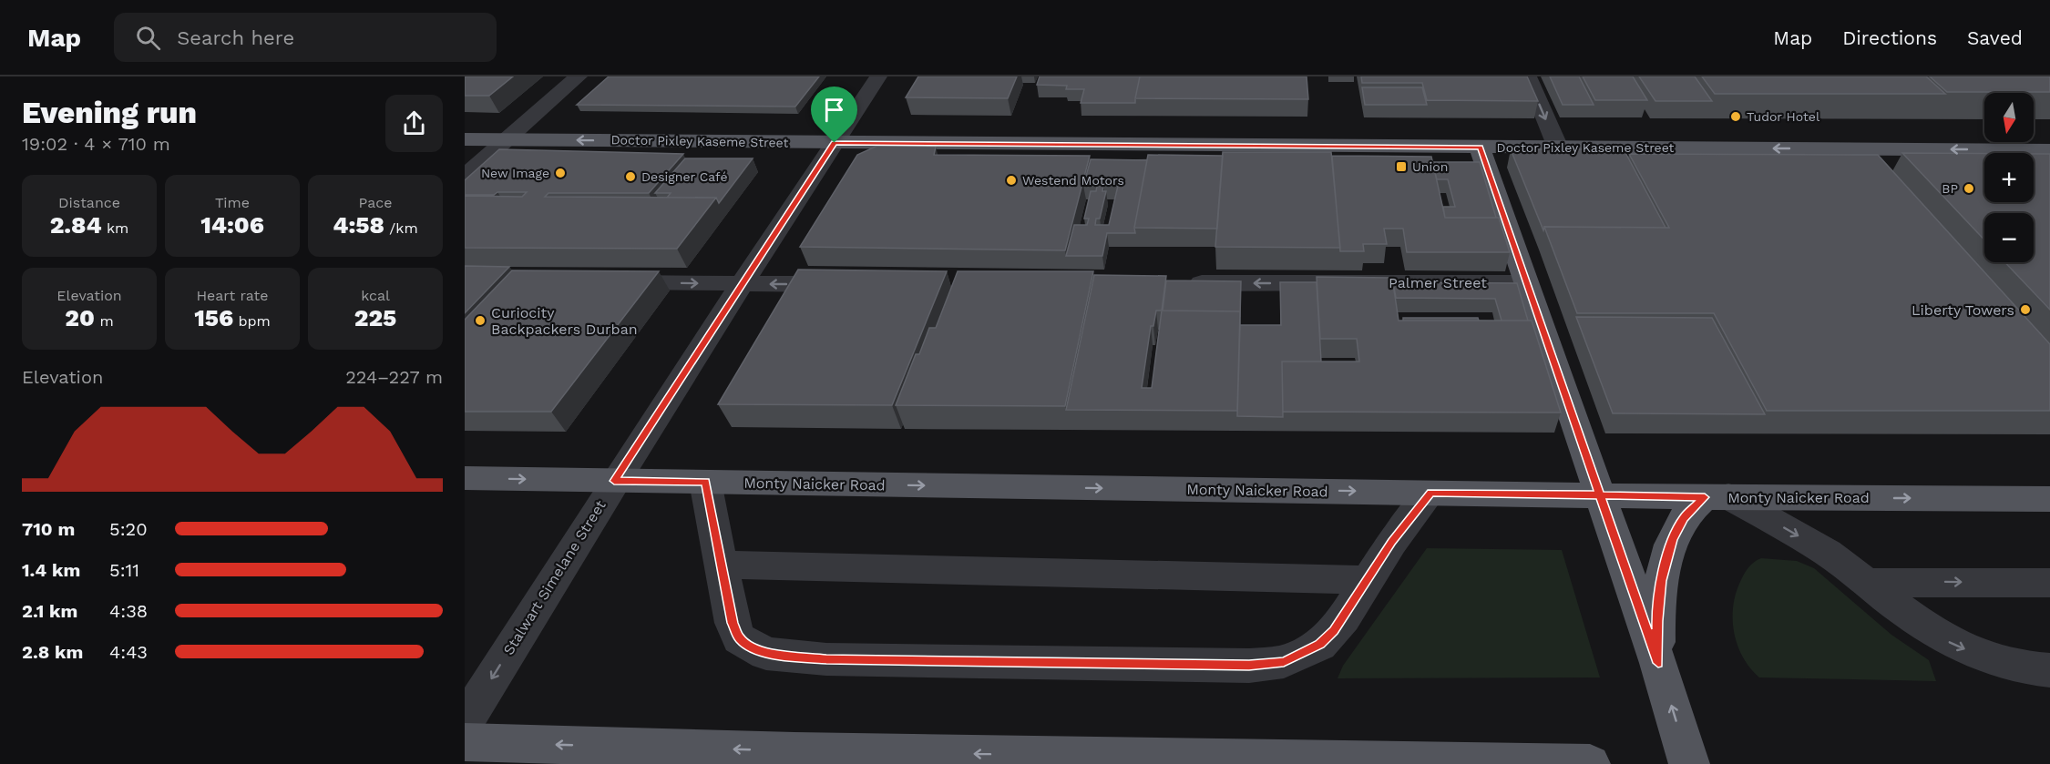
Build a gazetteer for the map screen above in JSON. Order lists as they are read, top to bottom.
{
  "streets": {
    "main road": ["Doctor Pixley Kaseme Street", "Monty Naicker Road"],
    "street": ["Palmer Street", "Stalwart Simelane Street"]
  },
  "crossings": [
    ["Doctor Pixley Kaseme Street", "Stalwart Simelane Street"],
    ["Monty Naicker Road", "Stalwart Simelane Street"]
  ],
  "one_way": ["Doctor Pixley Kaseme Street", "Palmer Street", "Stalwart Simelane Street"],
  "places": {
    "other": [
      "Tudor Hotel",
      "New Image",
      "Designer Café",
      "Westend Motors",
      "BP",
      "Liberty Towers",
      "Curiocity Backpackers Durban"
    ],
    "transit": ["Union"]
  },
  "north": "bottom",
  "page": {
    "header": "Map",
    "search": "Search here",
    "nav": ["Map", "Directions", "Saved"],
    "heading": ["Evening run", "19:02 · 4 × 710 m"],
    "map_buttons": ["+", "−"],
    "stats": [
      ["Distance", "2.84 km"],
      ["Time", "14:06"],
      ["Pace", "4:58 /km"],
      ["Elevation", "20 m"],
      ["Heart rate", "156 bpm"],
      ["kcal", "225"]
    ],
    "chart": ["Elevation", "224–227 m"],
    "list": [
      {
        "name": "710 m",
        "note": "5:20"
      },
      {
        "name": "1.4 km",
        "note": "5:11"
      },
      {
        "name": "2.1 km",
        "note": "4:38"
      },
      {
        "name": "2.8 km",
        "note": "4:43"
      }
    ]
  }
}
